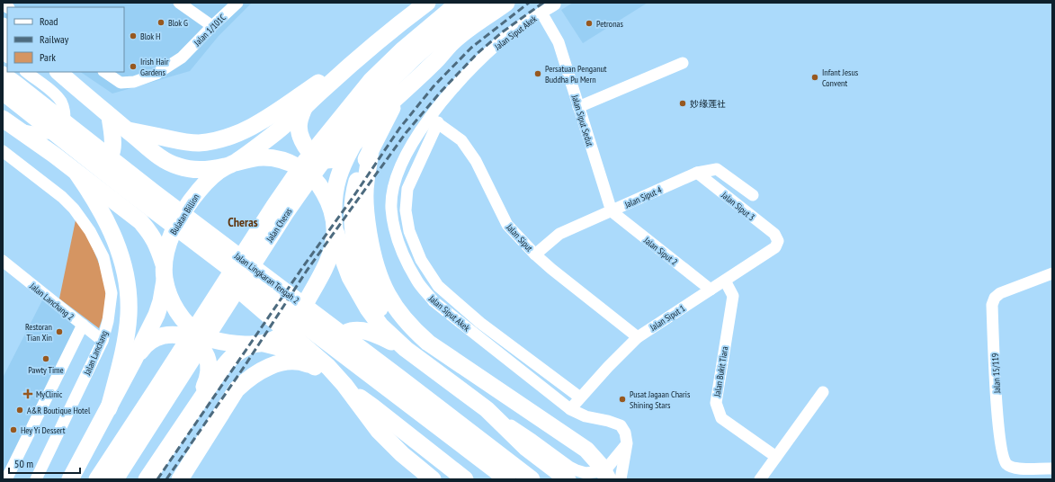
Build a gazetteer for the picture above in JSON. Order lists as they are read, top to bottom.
{
  "streets": {
    "highway": ["Bulatan Billion", "Jalan Cheras", "Jalan Lingkaran Tengah 2"],
    "street": [
      "Jalan 1/101C",
      "Jalan Siput Akek",
      "Jalan Siput Sedut",
      "Jalan Siput 4",
      "Jalan Siput 3",
      "Jalan Siput",
      "Jalan Siput 2",
      "Jalan Lanchang 2",
      "Jalan Siput 1",
      "Jalan Lanchang",
      "Jalan Bukit Tiara",
      "Jalan 15/119"
    ]
  },
  "crossings": [
    ["Jalan Siput Akek", "Jalan Siput Sedut"],
    ["Jalan Siput Akek", "Jalan Siput"],
    ["Jalan Siput Akek", "Jalan Siput 1"],
    ["Jalan Siput Sedut", "Jalan Siput 4"],
    ["Jalan Siput Sedut", "Jalan Siput 2"],
    ["Jalan Siput 4", "Jalan Siput 3"],
    ["Jalan Siput 4", "Jalan Siput"],
    ["Jalan Siput 4", "Jalan Siput 2"],
    ["Jalan Siput 3", "Jalan Siput 1"],
    ["Jalan Siput", "Jalan Siput 1"],
    ["Jalan Siput 2", "Jalan Siput 1"],
    ["Jalan Lanchang 2", "Jalan Lanchang"],
    ["Jalan Siput 1", "Jalan Bukit Tiara"]
  ],
  "districts": ["Cheras"],
  "places": {
    "other": [
      "Blok G",
      "Petronas",
      "Blok H",
      "Irish Hair Gardens",
      "Persatuan Penganut Buddha Pu Mern",
      "Infant Jesus Convent",
      "妙缘莲社",
      "Restoran Tian Xin",
      "Pawty Time",
      "Pusat Jagaan Charis Shining Stars",
      "A&R Boutique Hotel",
      "Hey Yi Dessert"
    ],
    "health": ["MyClinic"]
  },
  "legend": ["Road", "Railway", "Park"],
  "scale_bar": "50 m"
}
